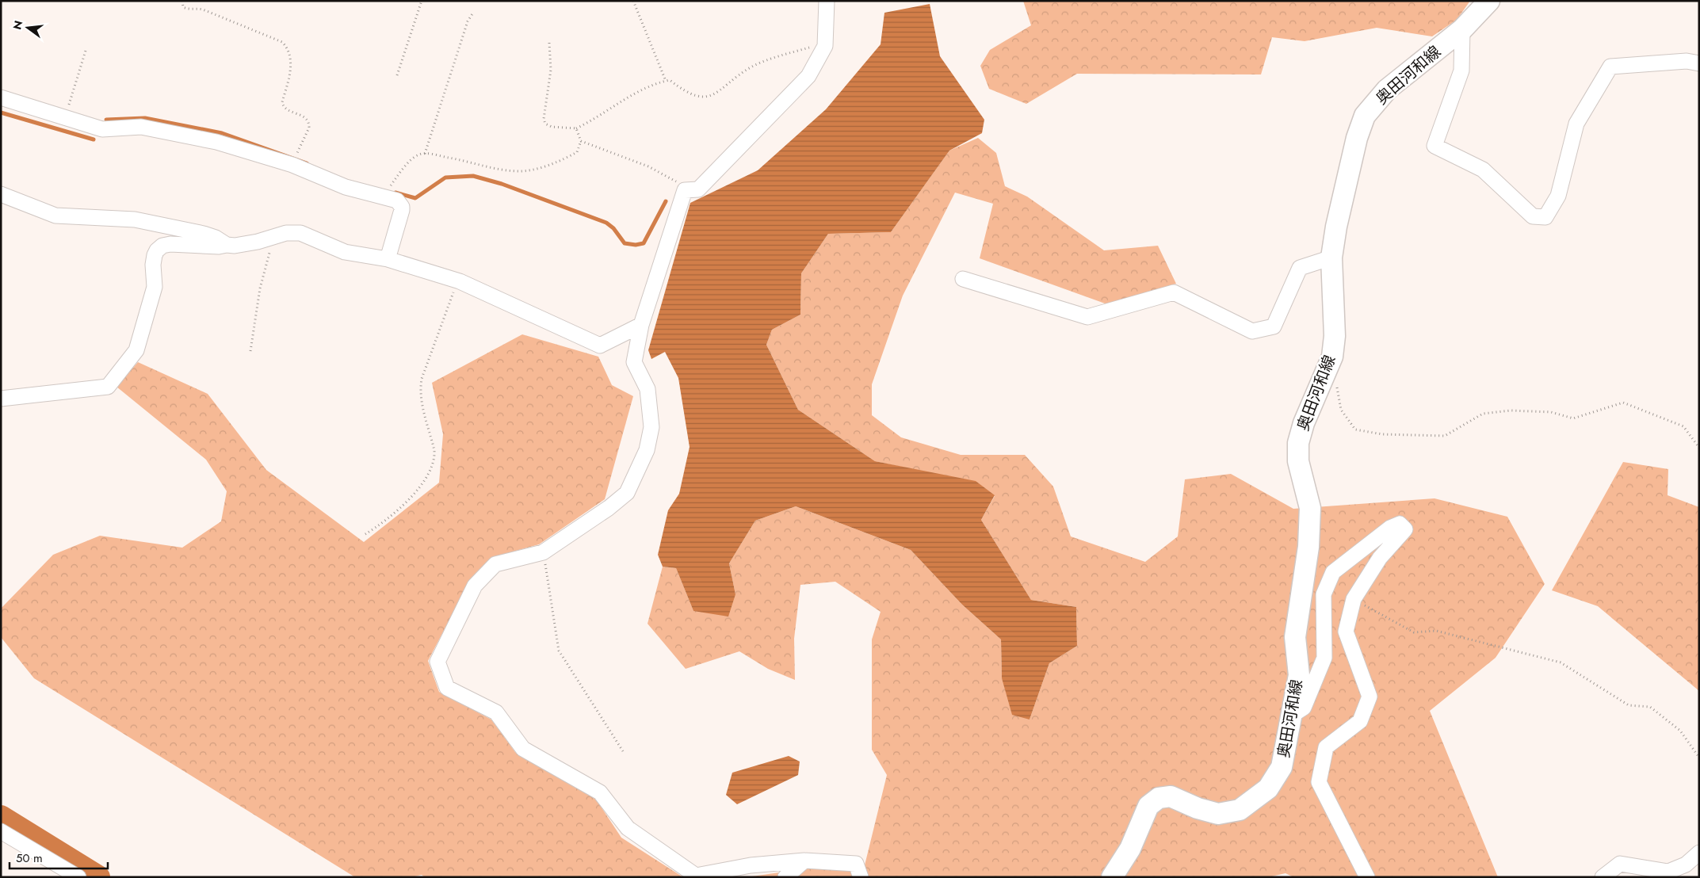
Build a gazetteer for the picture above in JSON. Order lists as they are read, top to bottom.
{
  "streets": {
    "main road": ["奥田河和線"]
  },
  "scale_bar": "50 m",
  "north": "left"
}
